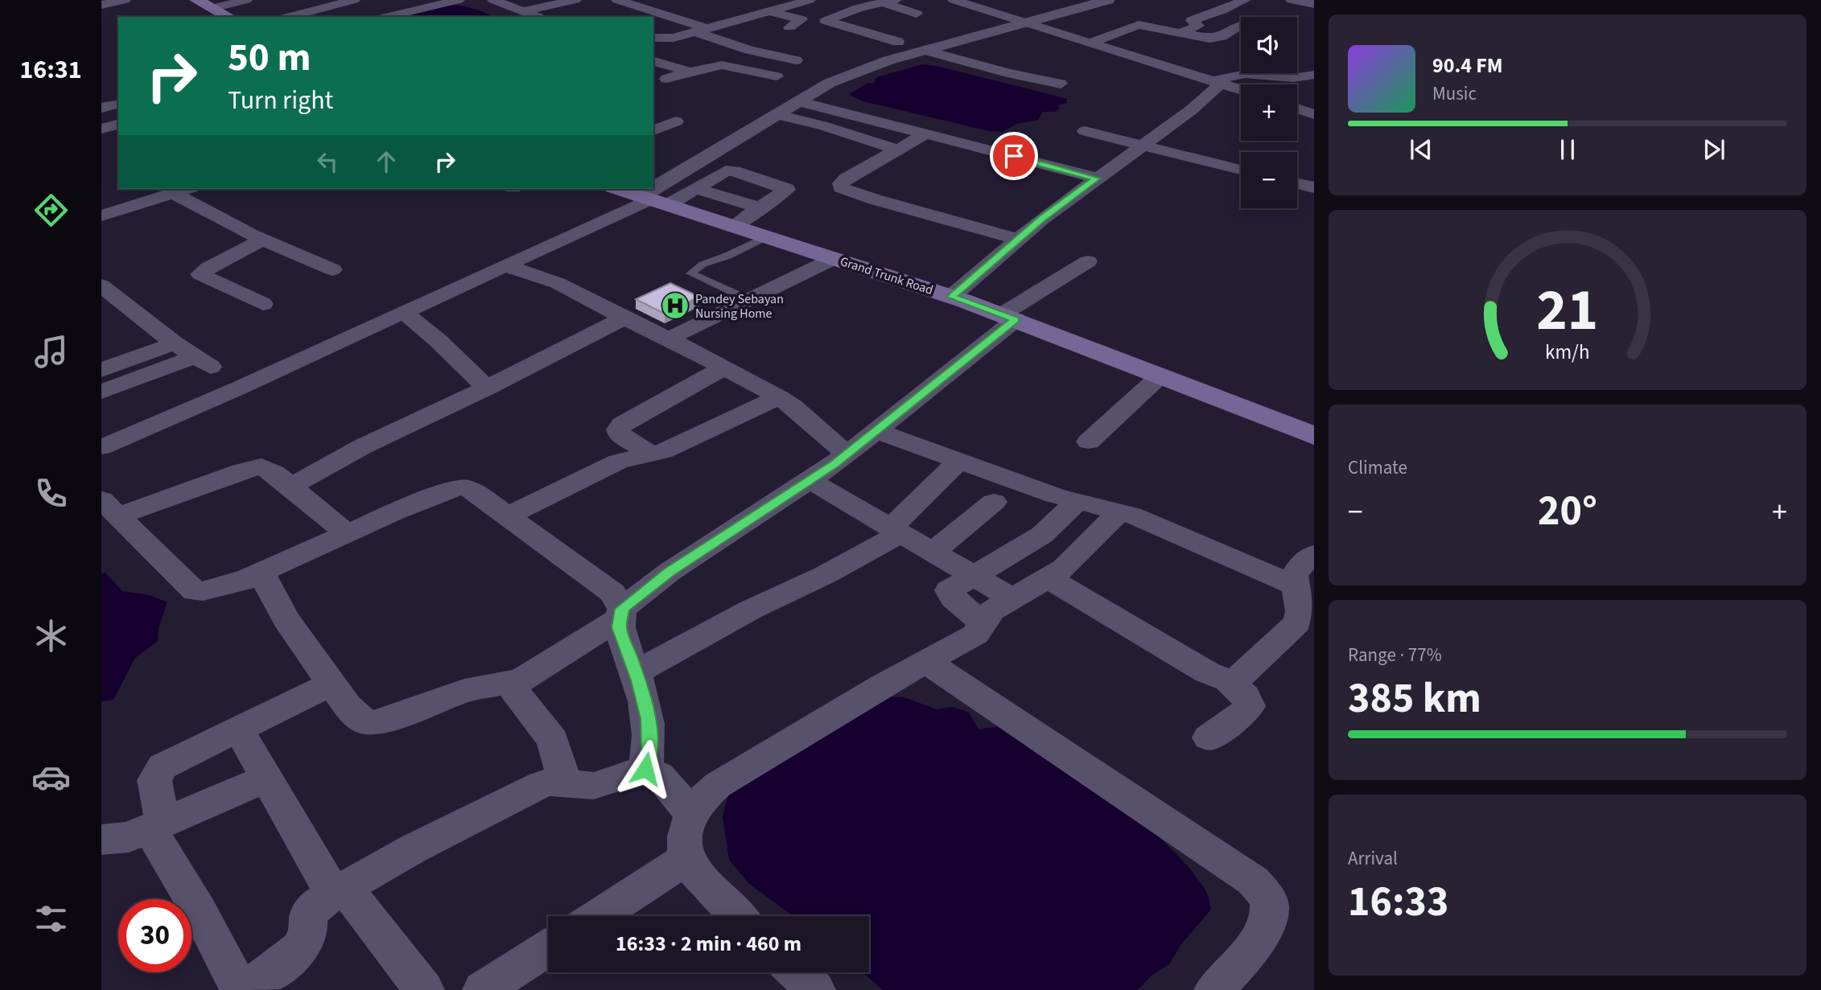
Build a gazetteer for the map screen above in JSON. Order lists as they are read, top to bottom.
{
  "streets": {
    "main road": ["Grand Trunk Road"]
  },
  "places": {
    "hospital": ["Pandey Sebayan Nursing Home"]
  },
  "page": {
    "tabs": "16:31",
    "map_buttons": ["+", "−"],
    "turn": ["50 m", "Turn right"],
    "song": ["90.4 FM", "Music"],
    "tile": [
      "Climate",
      ["Range · 77%", "385 km"],
      ["Arrival", "16:33"]
    ],
    "heat": ["−", "20°", "+"],
    "limit": "30",
    "trip": "16:33 · 2 min · 460 m",
    "gauge": ["21", "km/h"]
  }
}
